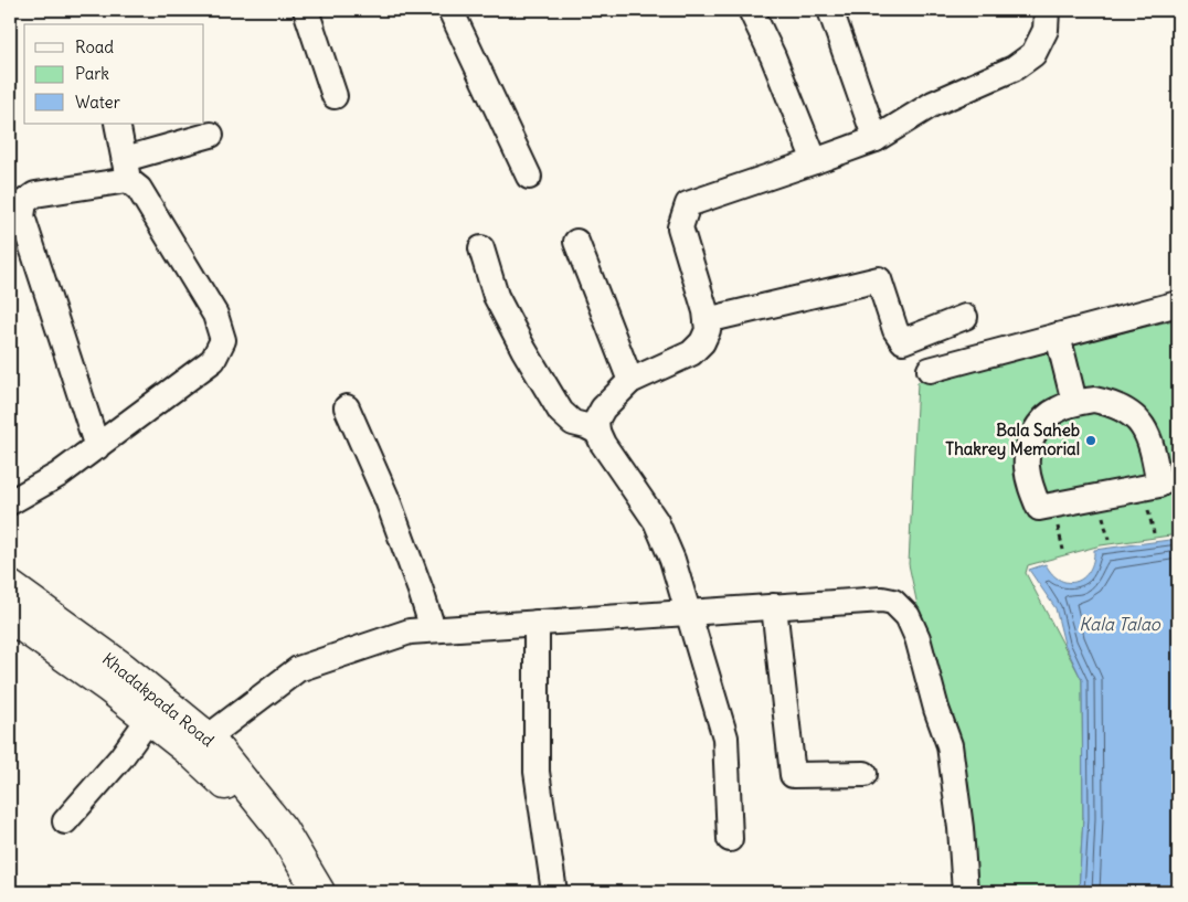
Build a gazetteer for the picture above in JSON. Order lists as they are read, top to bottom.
{
  "streets": {
    "main road": ["Khadakpada Road"]
  },
  "water": ["Kala Talao"],
  "places": ["Bala Saheb Thakrey Memorial"],
  "legend": ["Road", "Park", "Water"]
}
